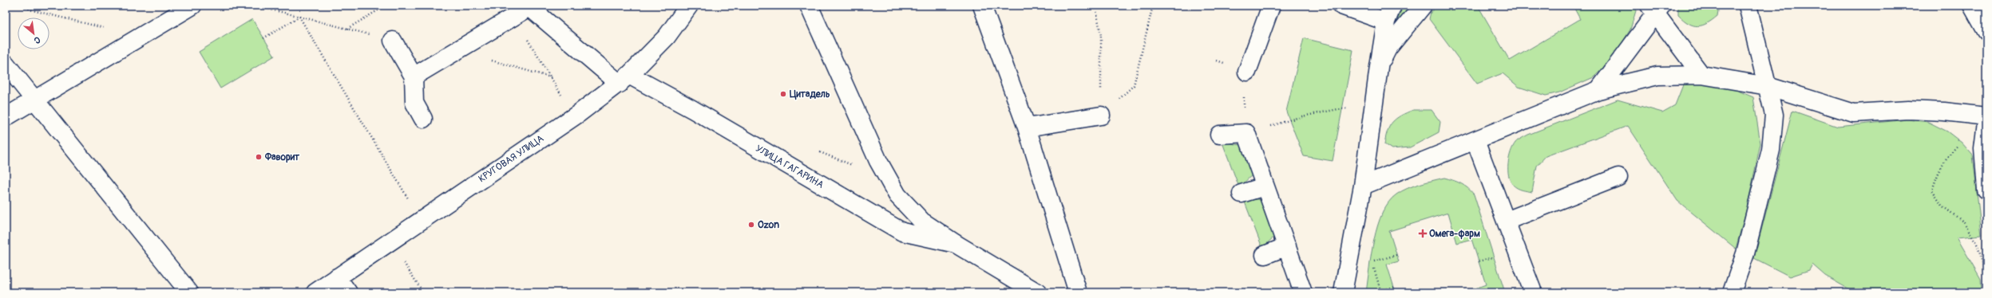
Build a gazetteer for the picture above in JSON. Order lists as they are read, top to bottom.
{
  "streets": {
    "street": ["КРУГОВАЯ УЛИЦА", "УЛИЦА ГАГАРИНА"]
  },
  "crossings": [
    ["КРУГОВАЯ УЛИЦА", "УЛИЦА ГАГАРИНА"]
  ],
  "places": {
    "other": ["Цитадель", "Фаворит", "Ozon"],
    "health": ["Омега-фарм"]
  },
  "north": "bottom right"
}
